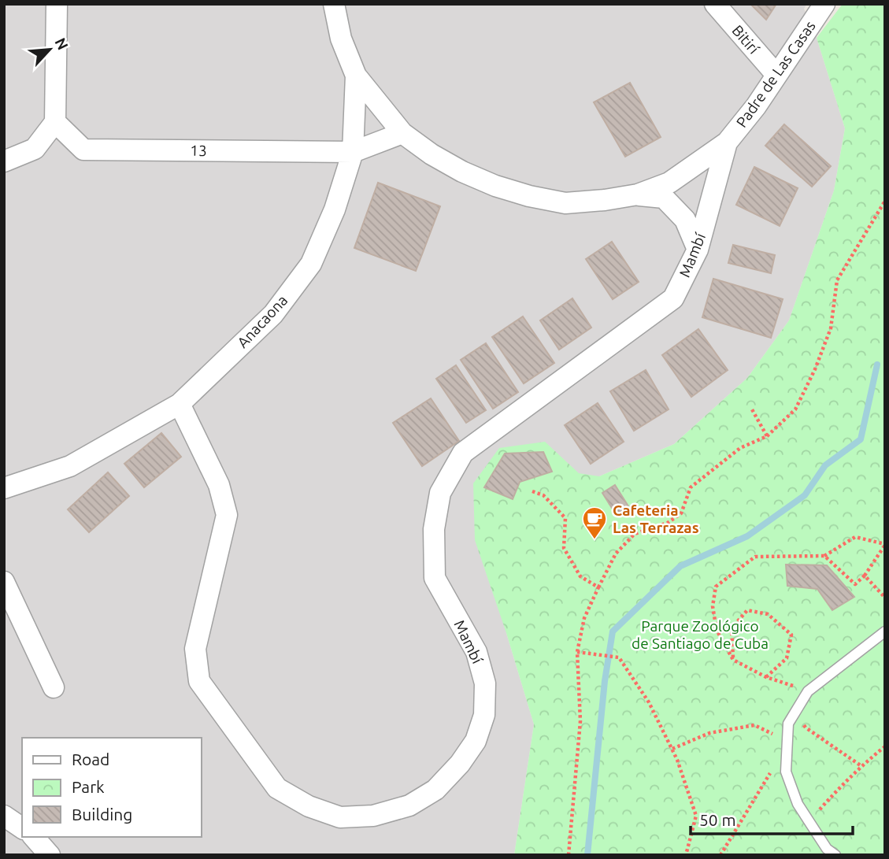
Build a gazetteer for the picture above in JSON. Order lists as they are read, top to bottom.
{
  "streets": {
    "street": [
      "Bitirí",
      "Padre de Las Casas",
      "13",
      "Mambí",
      "Anacaona"
    ]
  },
  "crossings": [
    ["Bitirí", "Padre de Las Casas"],
    ["Padre de Las Casas", "Mambí"],
    ["Padre de Las Casas", "Anacaona"],
    ["13", "Anacaona"],
    ["Mambí", "Anacaona"]
  ],
  "parks": ["Parque Zoológico de Santiago de Cuba"],
  "places": {
    "cafe": ["Cafeteria Las Terrazas"]
  },
  "legend": ["Road", "Park", "Building"],
  "scale_bar": "50 m",
  "north": "top right"
}
